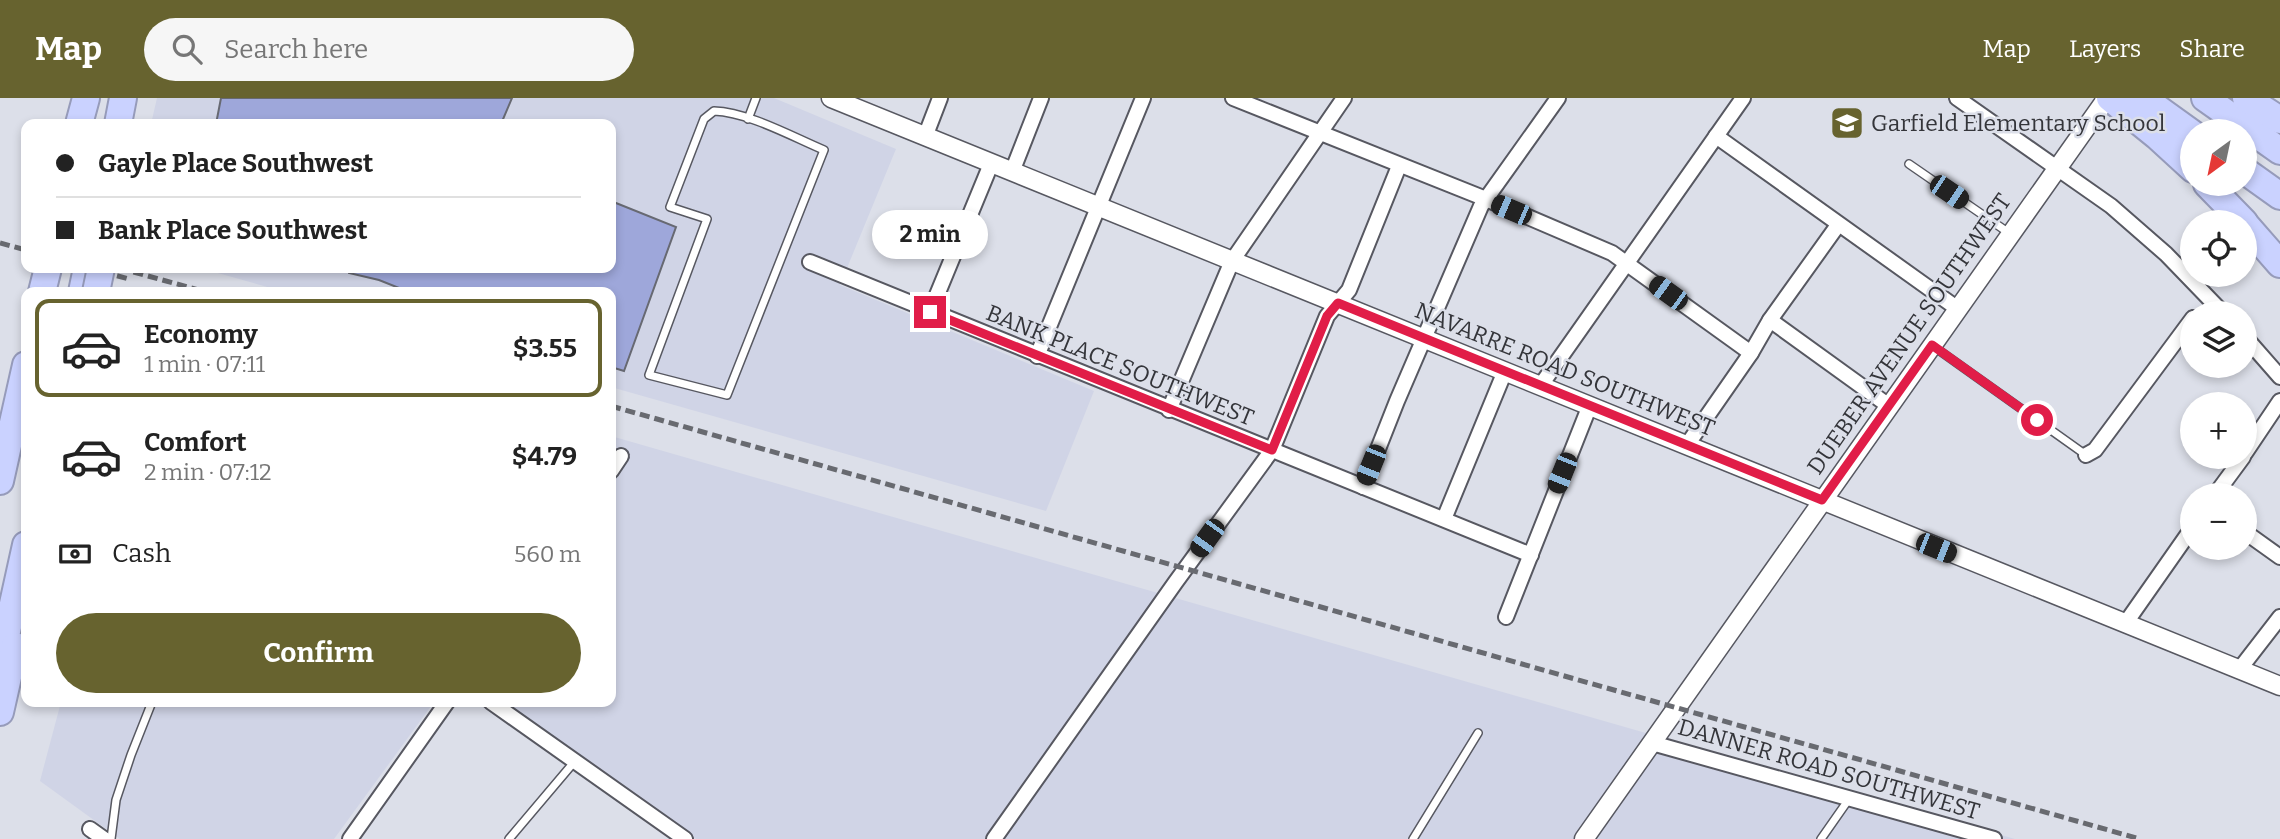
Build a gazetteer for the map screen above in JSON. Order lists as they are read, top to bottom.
{
  "streets": {
    "street": [
      "DUEBER AVENUE SOUTHWEST",
      "BANK PLACE SOUTHWEST",
      "NAVARRE ROAD SOUTHWEST",
      "DANNER ROAD SOUTHWEST"
    ]
  },
  "crossings": [
    ["DUEBER AVENUE SOUTHWEST", "NAVARRE ROAD SOUTHWEST"],
    ["DUEBER AVENUE SOUTHWEST", "DANNER ROAD SOUTHWEST"]
  ],
  "places": {
    "school or university": ["Garfield Elementary School"]
  },
  "north": "bottom left",
  "page": {
    "header": "Map",
    "search": "Search here",
    "nav": ["Map", "Layers", "Share"],
    "map_buttons": ["+", "−"],
    "banner": ["Gayle Place Southwest", "Bank Place Southwest"],
    "bubble": "2 min",
    "list": [
      {
        "name": "Economy",
        "note": "1 min · 07:11",
        "value": "$3.55"
      },
      {
        "name": "Comfort",
        "note": "2 min · 07:12",
        "value": "$4.79"
      }
    ],
    "pay": ["Cash", "560 m"],
    "buttons": "Confirm"
  }
}
